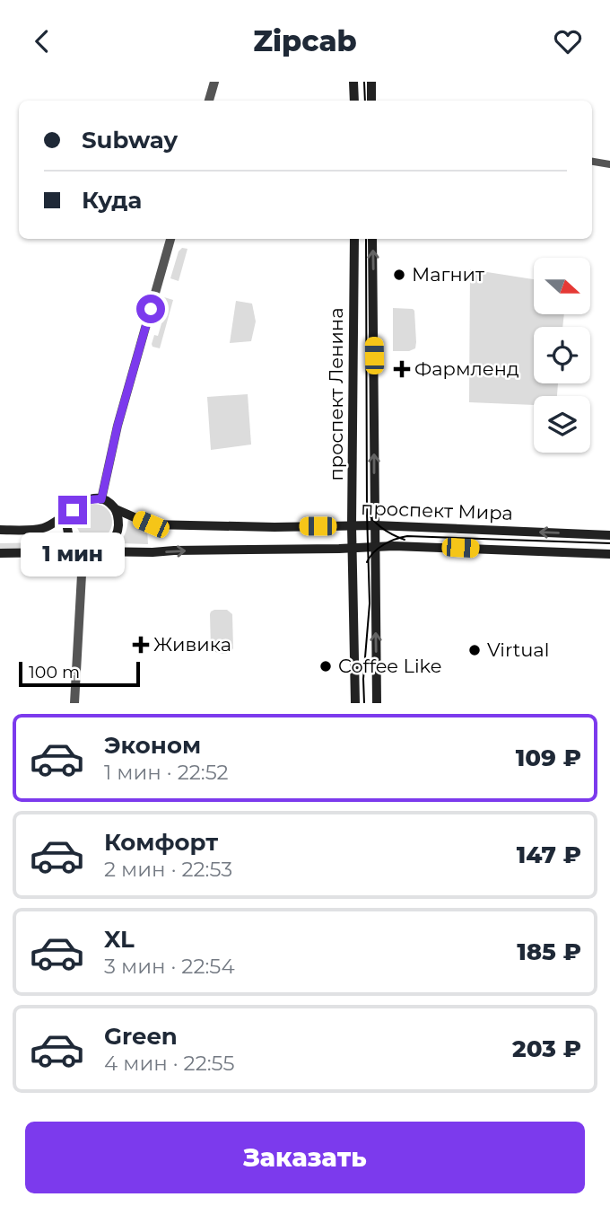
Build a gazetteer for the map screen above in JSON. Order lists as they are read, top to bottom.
{
  "streets": {
    "main road": ["проспект Ленина", "проспект Мира"]
  },
  "crossings": [
    ["проспект Ленина", "проспект Мира"]
  ],
  "places": {
    "other": ["Магнит", "Virtual", "Coffee Like"],
    "health": ["Фармленд", "Живика"]
  },
  "scale_bar": "100 m",
  "north": "right",
  "page": {
    "header": "Zipcab",
    "banner": ["Subway", "Куда"],
    "bubble": "1 мин",
    "scale": "100 m",
    "list": [
      {
        "name": "Эконом",
        "note": "1 мин · 22:52",
        "value": "109 ₽"
      },
      {
        "name": "Комфорт",
        "note": "2 мин · 22:53",
        "value": "147 ₽"
      },
      {
        "name": "XL",
        "note": "3 мин · 22:54",
        "value": "185 ₽"
      },
      {
        "name": "Green",
        "note": "4 мин · 22:55",
        "value": "203 ₽"
      }
    ],
    "buttons": "Заказать"
  }
}
